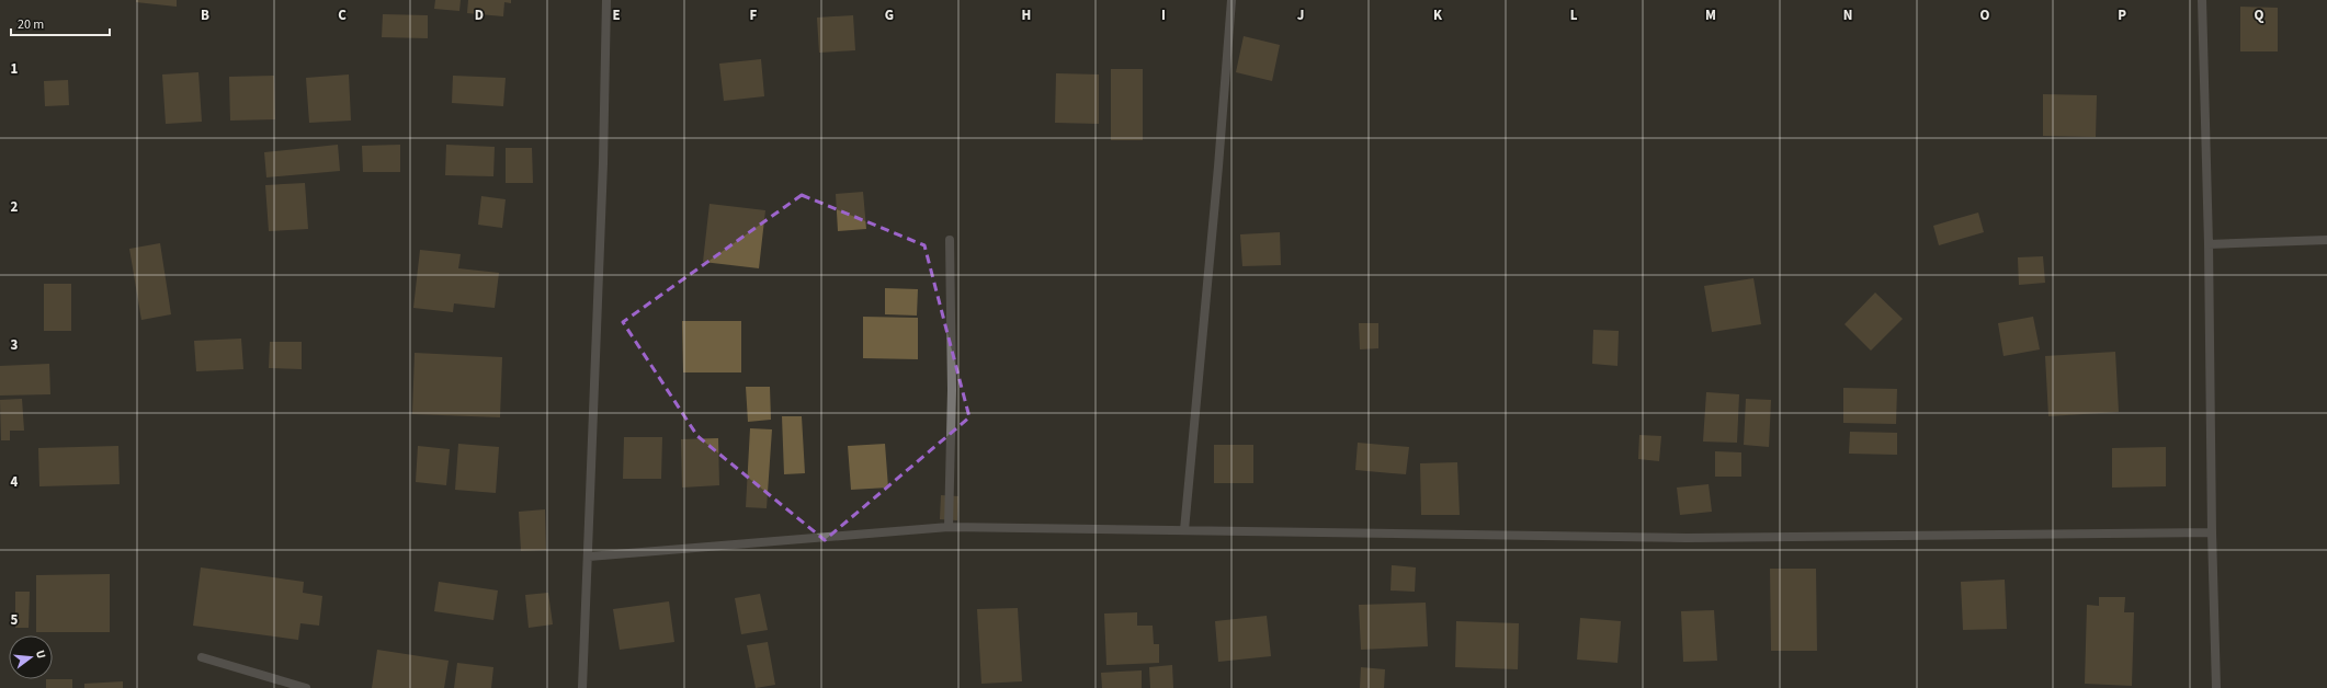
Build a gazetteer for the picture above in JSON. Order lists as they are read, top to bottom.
{
  "scale_bar": "20 m",
  "north": "right",
  "grid": {
    "columns": [
      "B",
      "C",
      "D",
      "E",
      "F",
      "G",
      "H",
      "I",
      "J",
      "K",
      "L",
      "M",
      "N",
      "O",
      "P",
      "Q"
    ],
    "rows": [
      "1",
      "2",
      "3",
      "4",
      "5"
    ]
  }
}
